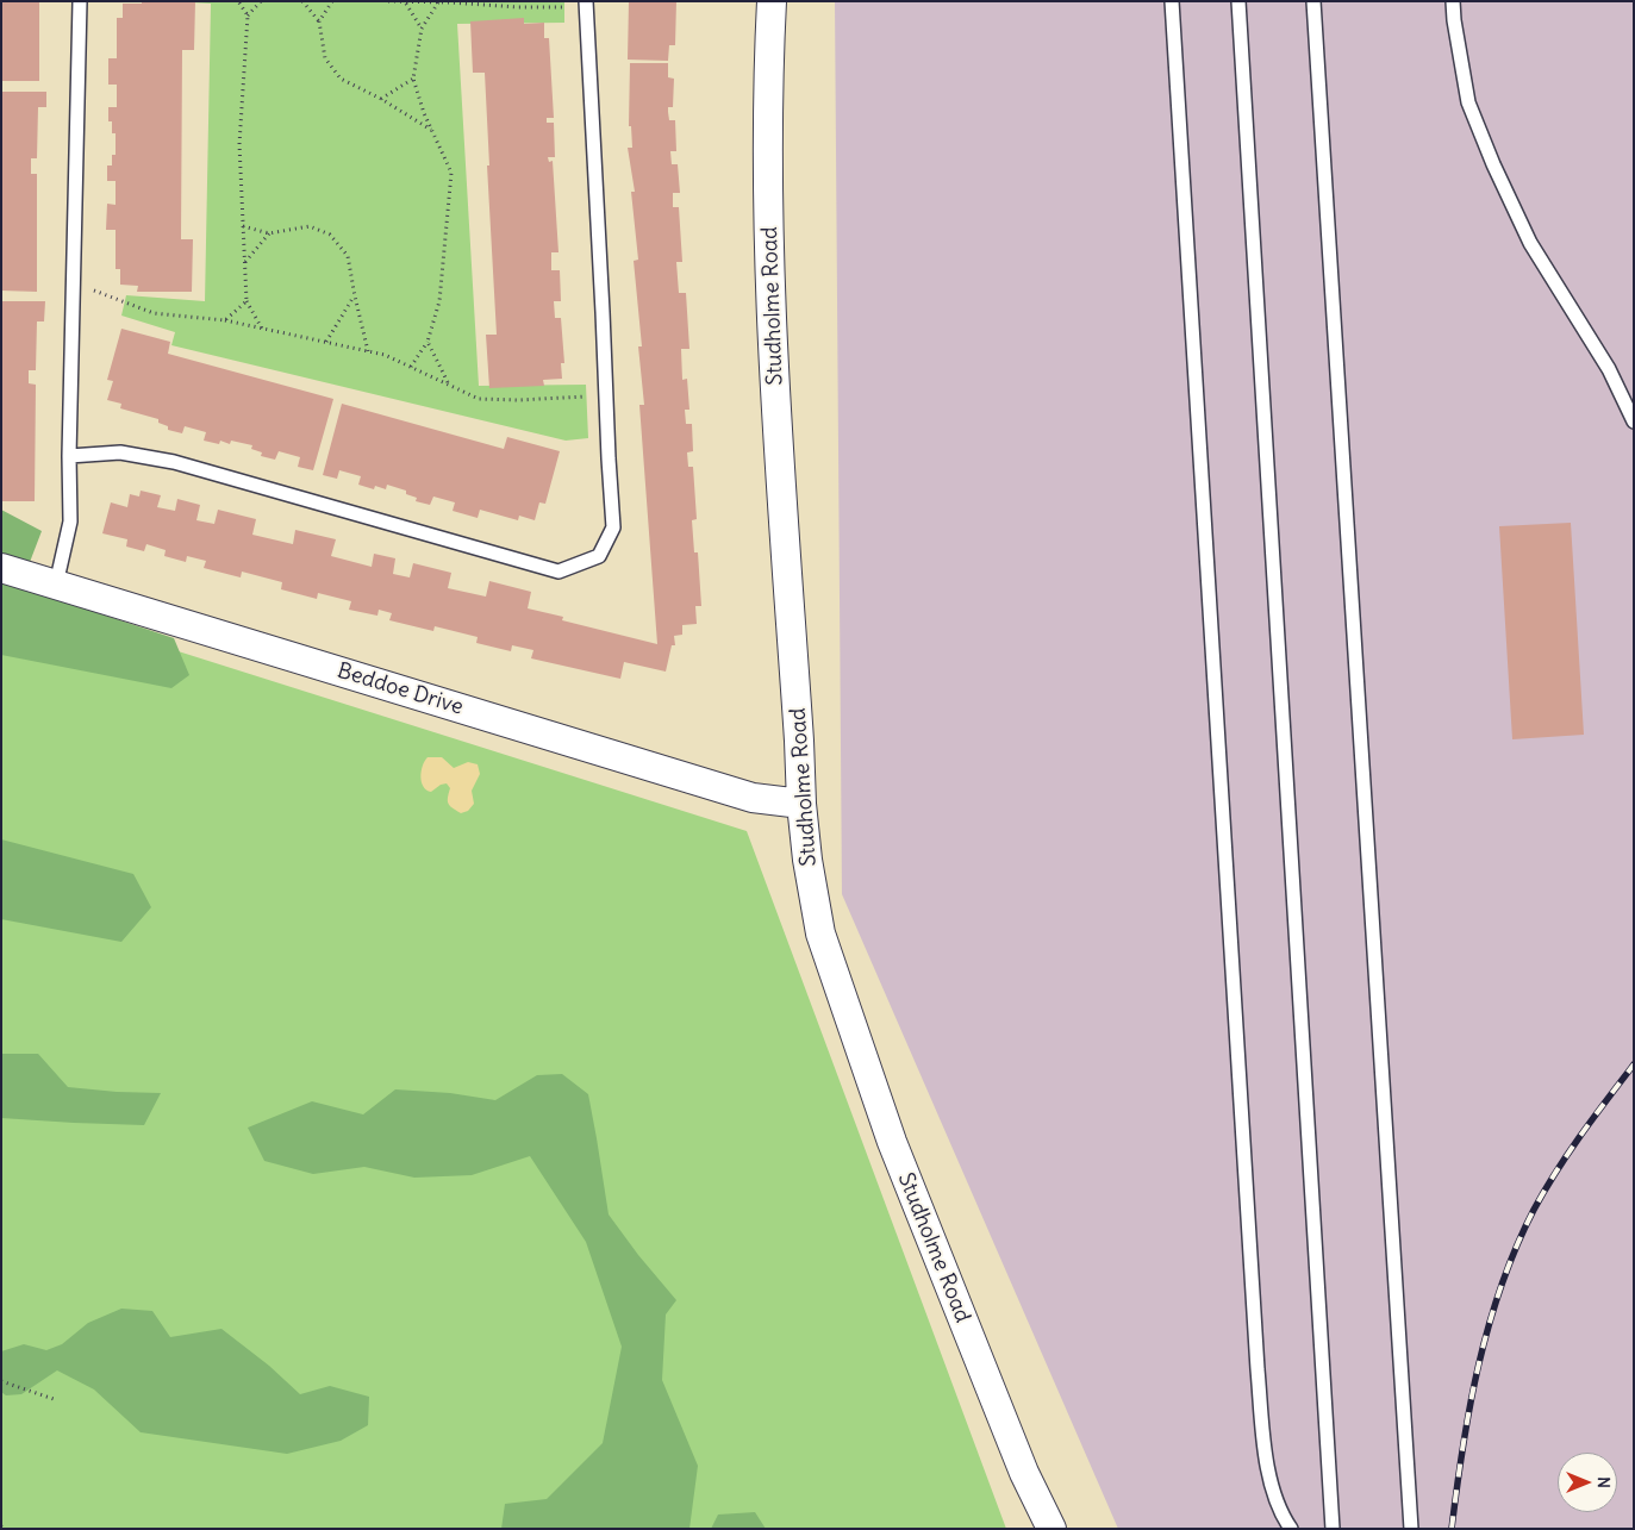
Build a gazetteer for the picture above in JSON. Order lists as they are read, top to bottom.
{
  "streets": {
    "street": ["Studholme Road", "Beddoe Drive"]
  },
  "crossings": [
    ["Studholme Road", "Beddoe Drive"]
  ],
  "north": "right"
}
